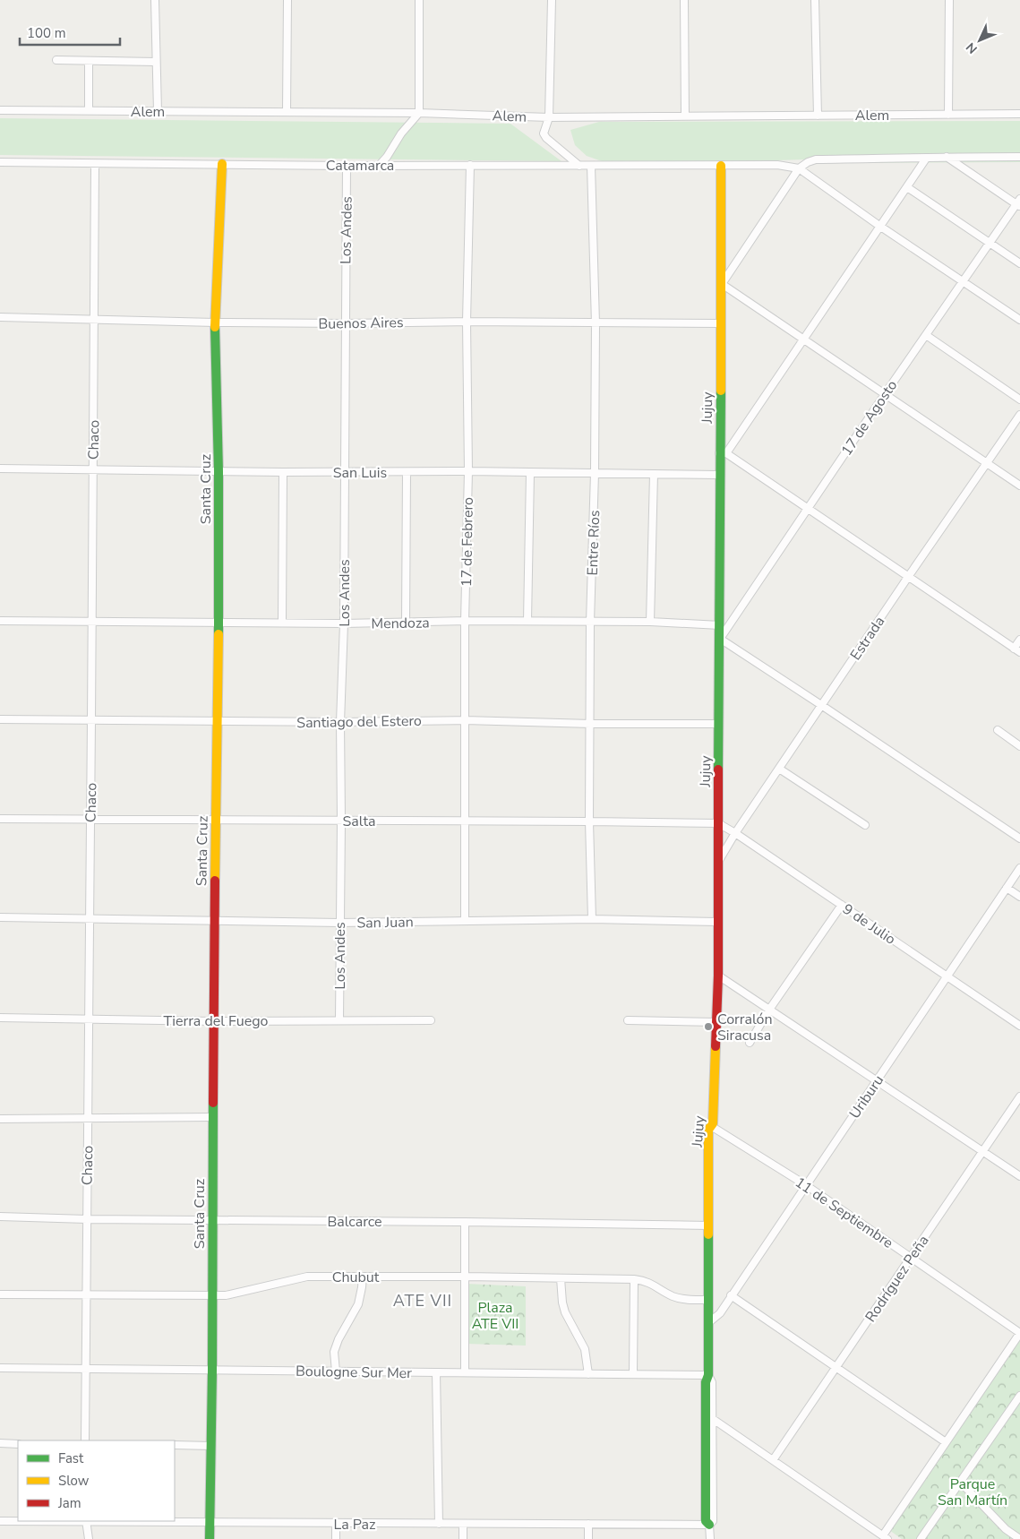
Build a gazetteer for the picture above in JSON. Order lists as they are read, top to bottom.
{
  "streets": {
    "street": [
      "Alem",
      "Catamarca",
      "Los Andes",
      "Buenos Aires",
      "Jujuy",
      "17 de Agosto",
      "Chaco",
      "San Luis",
      "Santa Cruz",
      "17 de Febrero",
      "Entre Ríos",
      "Mendoza",
      "Estrada",
      "Santiago del Estero",
      "Salta",
      "San Juan",
      "9 de Julio",
      "Tierra del Fuego",
      "Uriburu",
      "11 de Septiembre",
      "Balcarce",
      "Chubut",
      "Rodríguez Peña",
      "Boulogne Sur Mer",
      "La Paz"
    ]
  },
  "crossings": [
    ["Catamarca", "Los Andes"],
    ["Catamarca", "Jujuy"],
    ["Catamarca", "Chaco"],
    ["Catamarca", "Santa Cruz"],
    ["Catamarca", "17 de Febrero"],
    ["Catamarca", "Entre Ríos"],
    ["Los Andes", "Buenos Aires"],
    ["Los Andes", "San Luis"],
    ["Los Andes", "Mendoza"],
    ["Los Andes", "Santiago del Estero"],
    ["Los Andes", "Salta"],
    ["Los Andes", "San Juan"],
    ["Los Andes", "Tierra del Fuego"],
    ["Buenos Aires", "Jujuy"],
    ["Buenos Aires", "Chaco"],
    ["Buenos Aires", "Santa Cruz"],
    ["Buenos Aires", "17 de Febrero"],
    ["Buenos Aires", "Entre Ríos"],
    ["Jujuy", "17 de Agosto"],
    ["Jujuy", "San Luis"],
    ["Jujuy", "Mendoza"],
    ["Jujuy", "Estrada"],
    ["Jujuy", "Santiago del Estero"],
    ["Jujuy", "Salta"],
    ["Jujuy", "San Juan"],
    ["Jujuy", "9 de Julio"],
    ["Jujuy", "Uriburu"],
    ["Jujuy", "11 de Septiembre"],
    ["Jujuy", "Balcarce"],
    ["Jujuy", "Chubut"],
    ["Jujuy", "Boulogne Sur Mer"],
    ["Jujuy", "La Paz"],
    ["Chaco", "San Luis"],
    ["Chaco", "Mendoza"],
    ["Chaco", "Santiago del Estero"],
    ["Chaco", "Salta"],
    ["Chaco", "San Juan"],
    ["Chaco", "Tierra del Fuego"],
    ["Chaco", "Balcarce"],
    ["Chaco", "Chubut"],
    ["Chaco", "Boulogne Sur Mer"],
    ["San Luis", "Santa Cruz"],
    ["San Luis", "17 de Febrero"],
    ["San Luis", "Entre Ríos"],
    ["Santa Cruz", "Mendoza"],
    ["Santa Cruz", "Santiago del Estero"],
    ["Santa Cruz", "Salta"],
    ["Santa Cruz", "San Juan"],
    ["Santa Cruz", "Tierra del Fuego"],
    ["Santa Cruz", "Balcarce"],
    ["Santa Cruz", "Chubut"],
    ["Santa Cruz", "Boulogne Sur Mer"],
    ["Santa Cruz", "La Paz"],
    ["17 de Febrero", "Mendoza"],
    ["17 de Febrero", "Santiago del Estero"],
    ["17 de Febrero", "Salta"],
    ["17 de Febrero", "San Juan"],
    ["Entre Ríos", "Mendoza"],
    ["Entre Ríos", "Santiago del Estero"],
    ["Entre Ríos", "Salta"],
    ["Entre Ríos", "San Juan"],
    ["Estrada", "9 de Julio"],
    ["Salta", "9 de Julio"],
    ["9 de Julio", "Uriburu"],
    ["Uriburu", "11 de Septiembre"],
    ["11 de Septiembre", "Rodríguez Peña"]
  ],
  "districts": ["ATE VII"],
  "parks": ["Plaza ATE VII", "Parque San Martín"],
  "places": ["Corralón Siracusa"],
  "legend": ["Fast", "Slow", "Jam"],
  "scale_bar": "100 m",
  "north": "bottom left"
}
